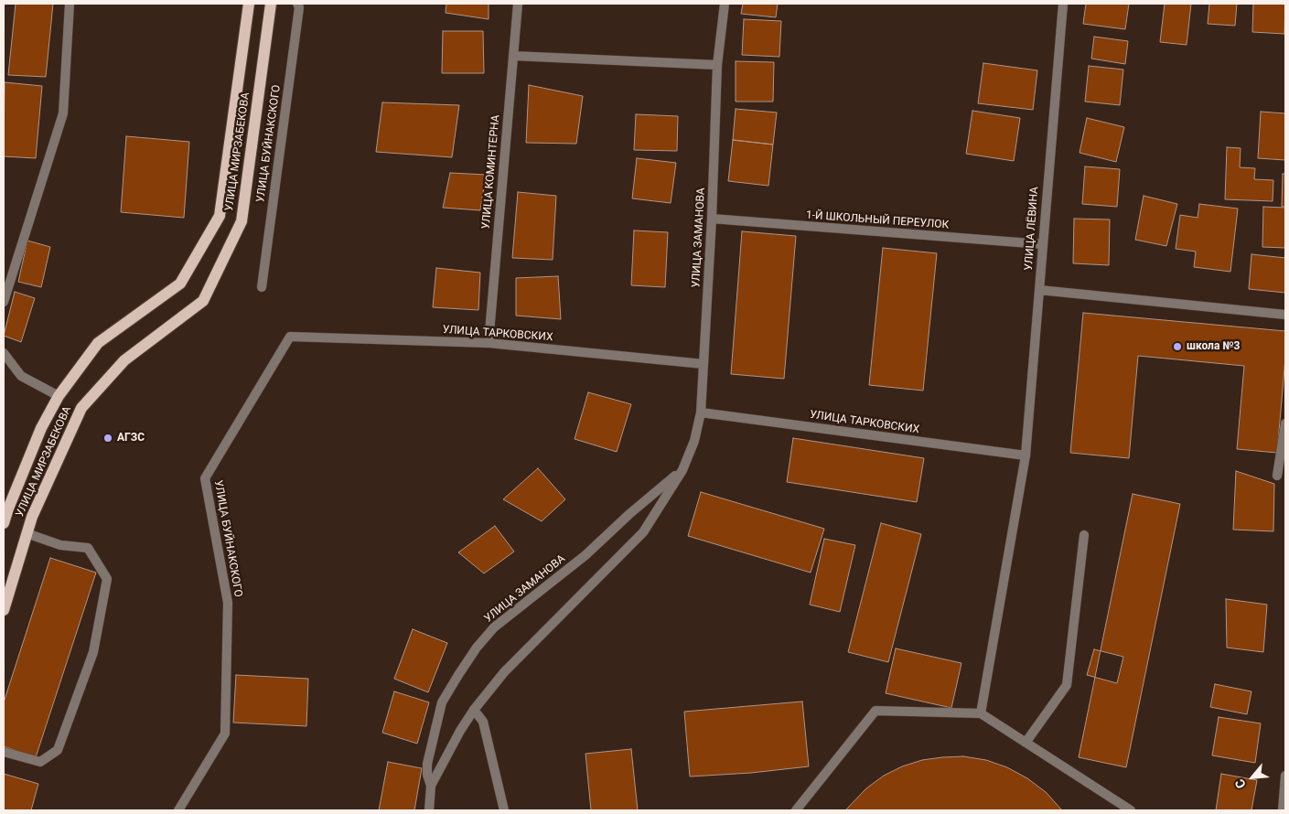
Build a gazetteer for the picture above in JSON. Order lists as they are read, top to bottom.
{
  "streets": {
    "main road": ["УЛИЦА МИРЗАБЕКОВА"],
    "street": [
      "УЛИЦА БУЙНАКСКОГО",
      "УЛИЦА КОМИНТЕРНА",
      "1-Й ШКОЛЬНЫЙ ПЕРЕУЛОК",
      "УЛИЦА ЛЁВИНА",
      "УЛИЦА ЗАМАНОВА",
      "УЛИЦА ТАРКОВСКИХ"
    ]
  },
  "crossings": [
    ["УЛИЦА БУЙНАКСКОГО", "УЛИЦА ТАРКОВСКИХ"],
    ["УЛИЦА КОМИНТЕРНА", "УЛИЦА ТАРКОВСКИХ"],
    ["1-Й ШКОЛЬНЫЙ ПЕРЕУЛОК", "УЛИЦА ЛЁВИНА"],
    ["1-Й ШКОЛЬНЫЙ ПЕРЕУЛОК", "УЛИЦА ЗАМАНОВА"],
    ["УЛИЦА ЛЁВИНА", "УЛИЦА ТАРКОВСКИХ"],
    ["УЛИЦА ЗАМАНОВА", "УЛИЦА ТАРКОВСКИХ"]
  ],
  "places": ["школа №3", "АГЗС"],
  "north": "bottom left"
}
